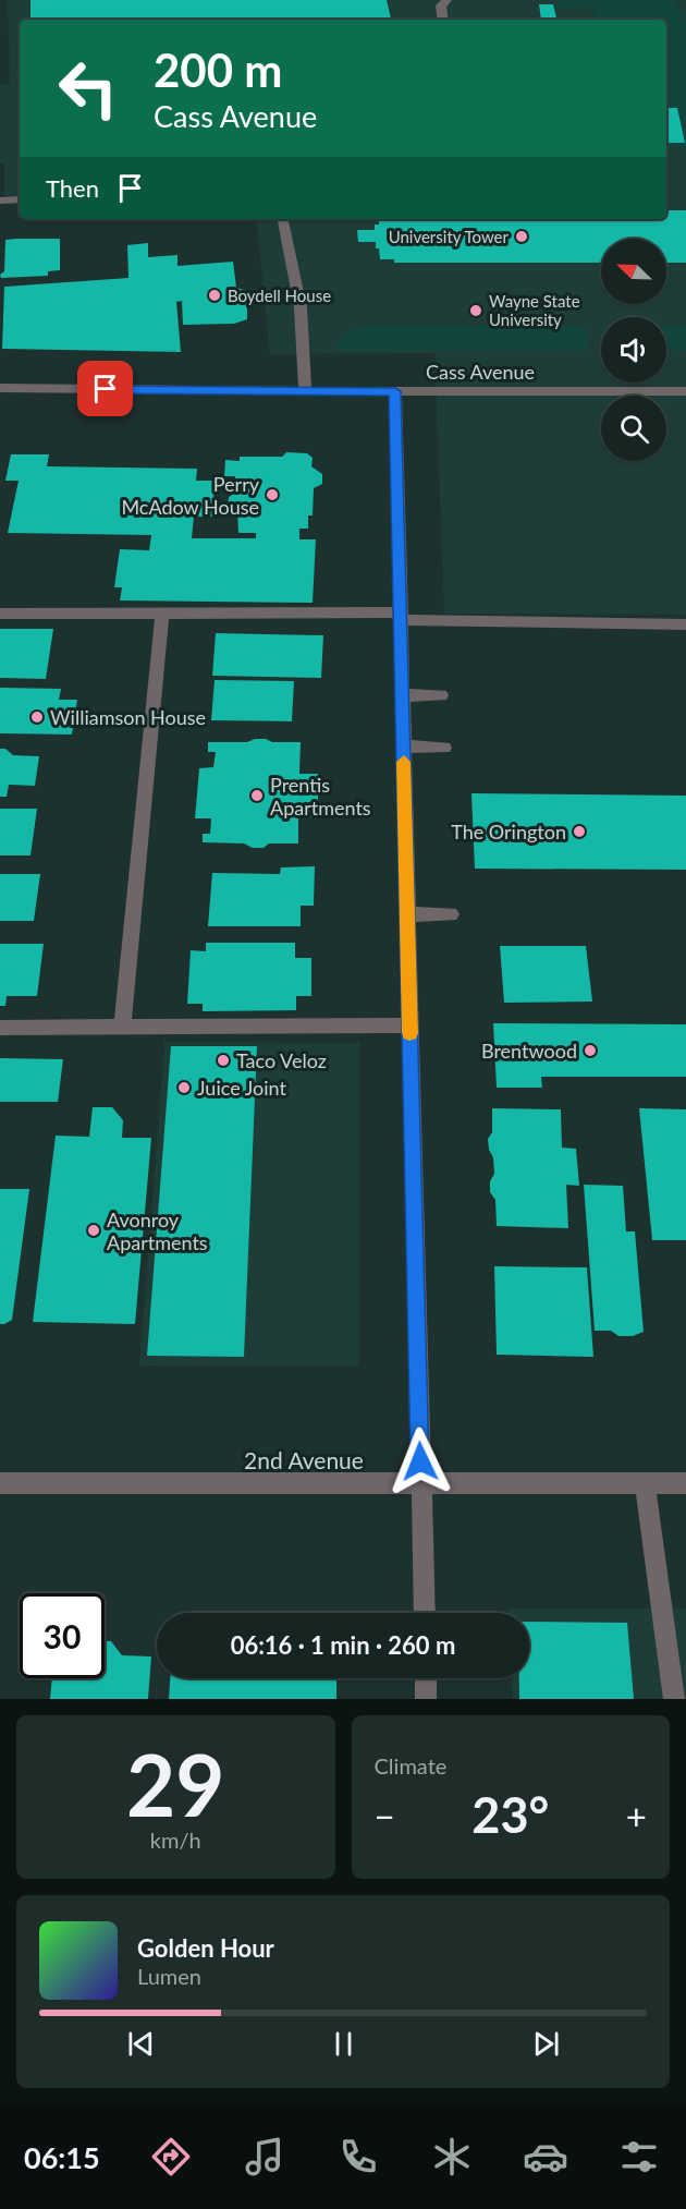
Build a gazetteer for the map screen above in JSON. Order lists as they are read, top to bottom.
{
  "streets": {
    "street": ["Cass Avenue", "2nd Avenue"]
  },
  "places": [
    "University Tower",
    "Boydell House",
    "Wayne State University",
    "Perry McAdow House",
    "Williamson House",
    "Prentis Apartments",
    "The Orington",
    "Brentwood",
    "Taco Veloz",
    "Juice Joint",
    "Avonroy Apartments"
  ],
  "north": "top left",
  "page": {
    "turn": ["200 m", "Cass Avenue"],
    "then": "Then",
    "limit": "30",
    "trip": "06:16 · 1 min · 260 m",
    "tile": [
      ["29", "km/h"],
      "Climate"
    ],
    "heat": ["−", "23°", "+"],
    "song": ["Golden Hour", "Lumen"],
    "tabs": "06:15"
  }
}
